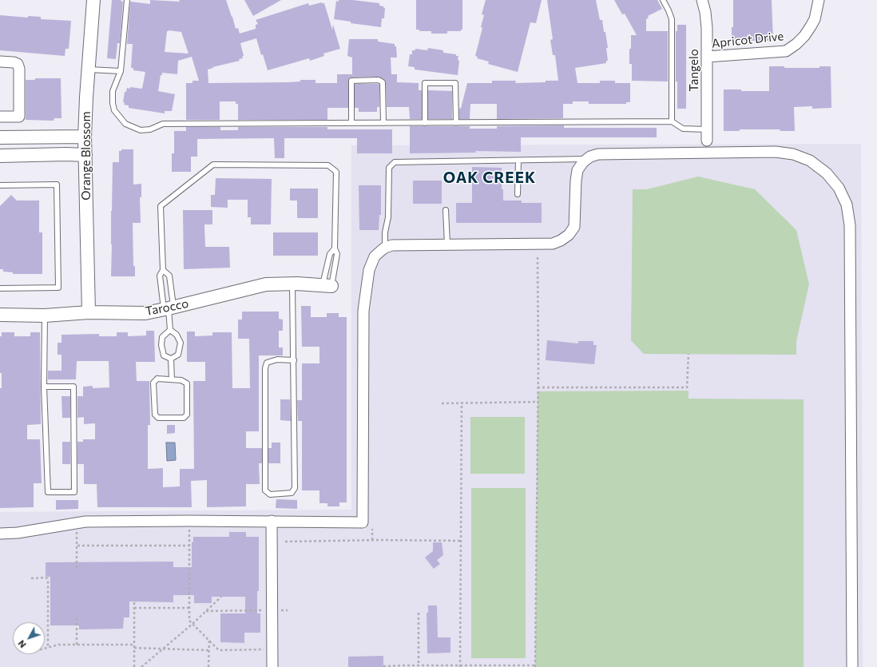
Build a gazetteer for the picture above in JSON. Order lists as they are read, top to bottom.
{
  "streets": {
    "street": [
      "Apricot Drive",
      "Tangelo",
      "Orange Blossom",
      "Tarocco"
    ]
  },
  "crossings": [
    ["Apricot Drive", "Tangelo"],
    ["Orange Blossom", "Tarocco"]
  ],
  "districts": ["OAK CREEK"],
  "north": "bottom left"
}
